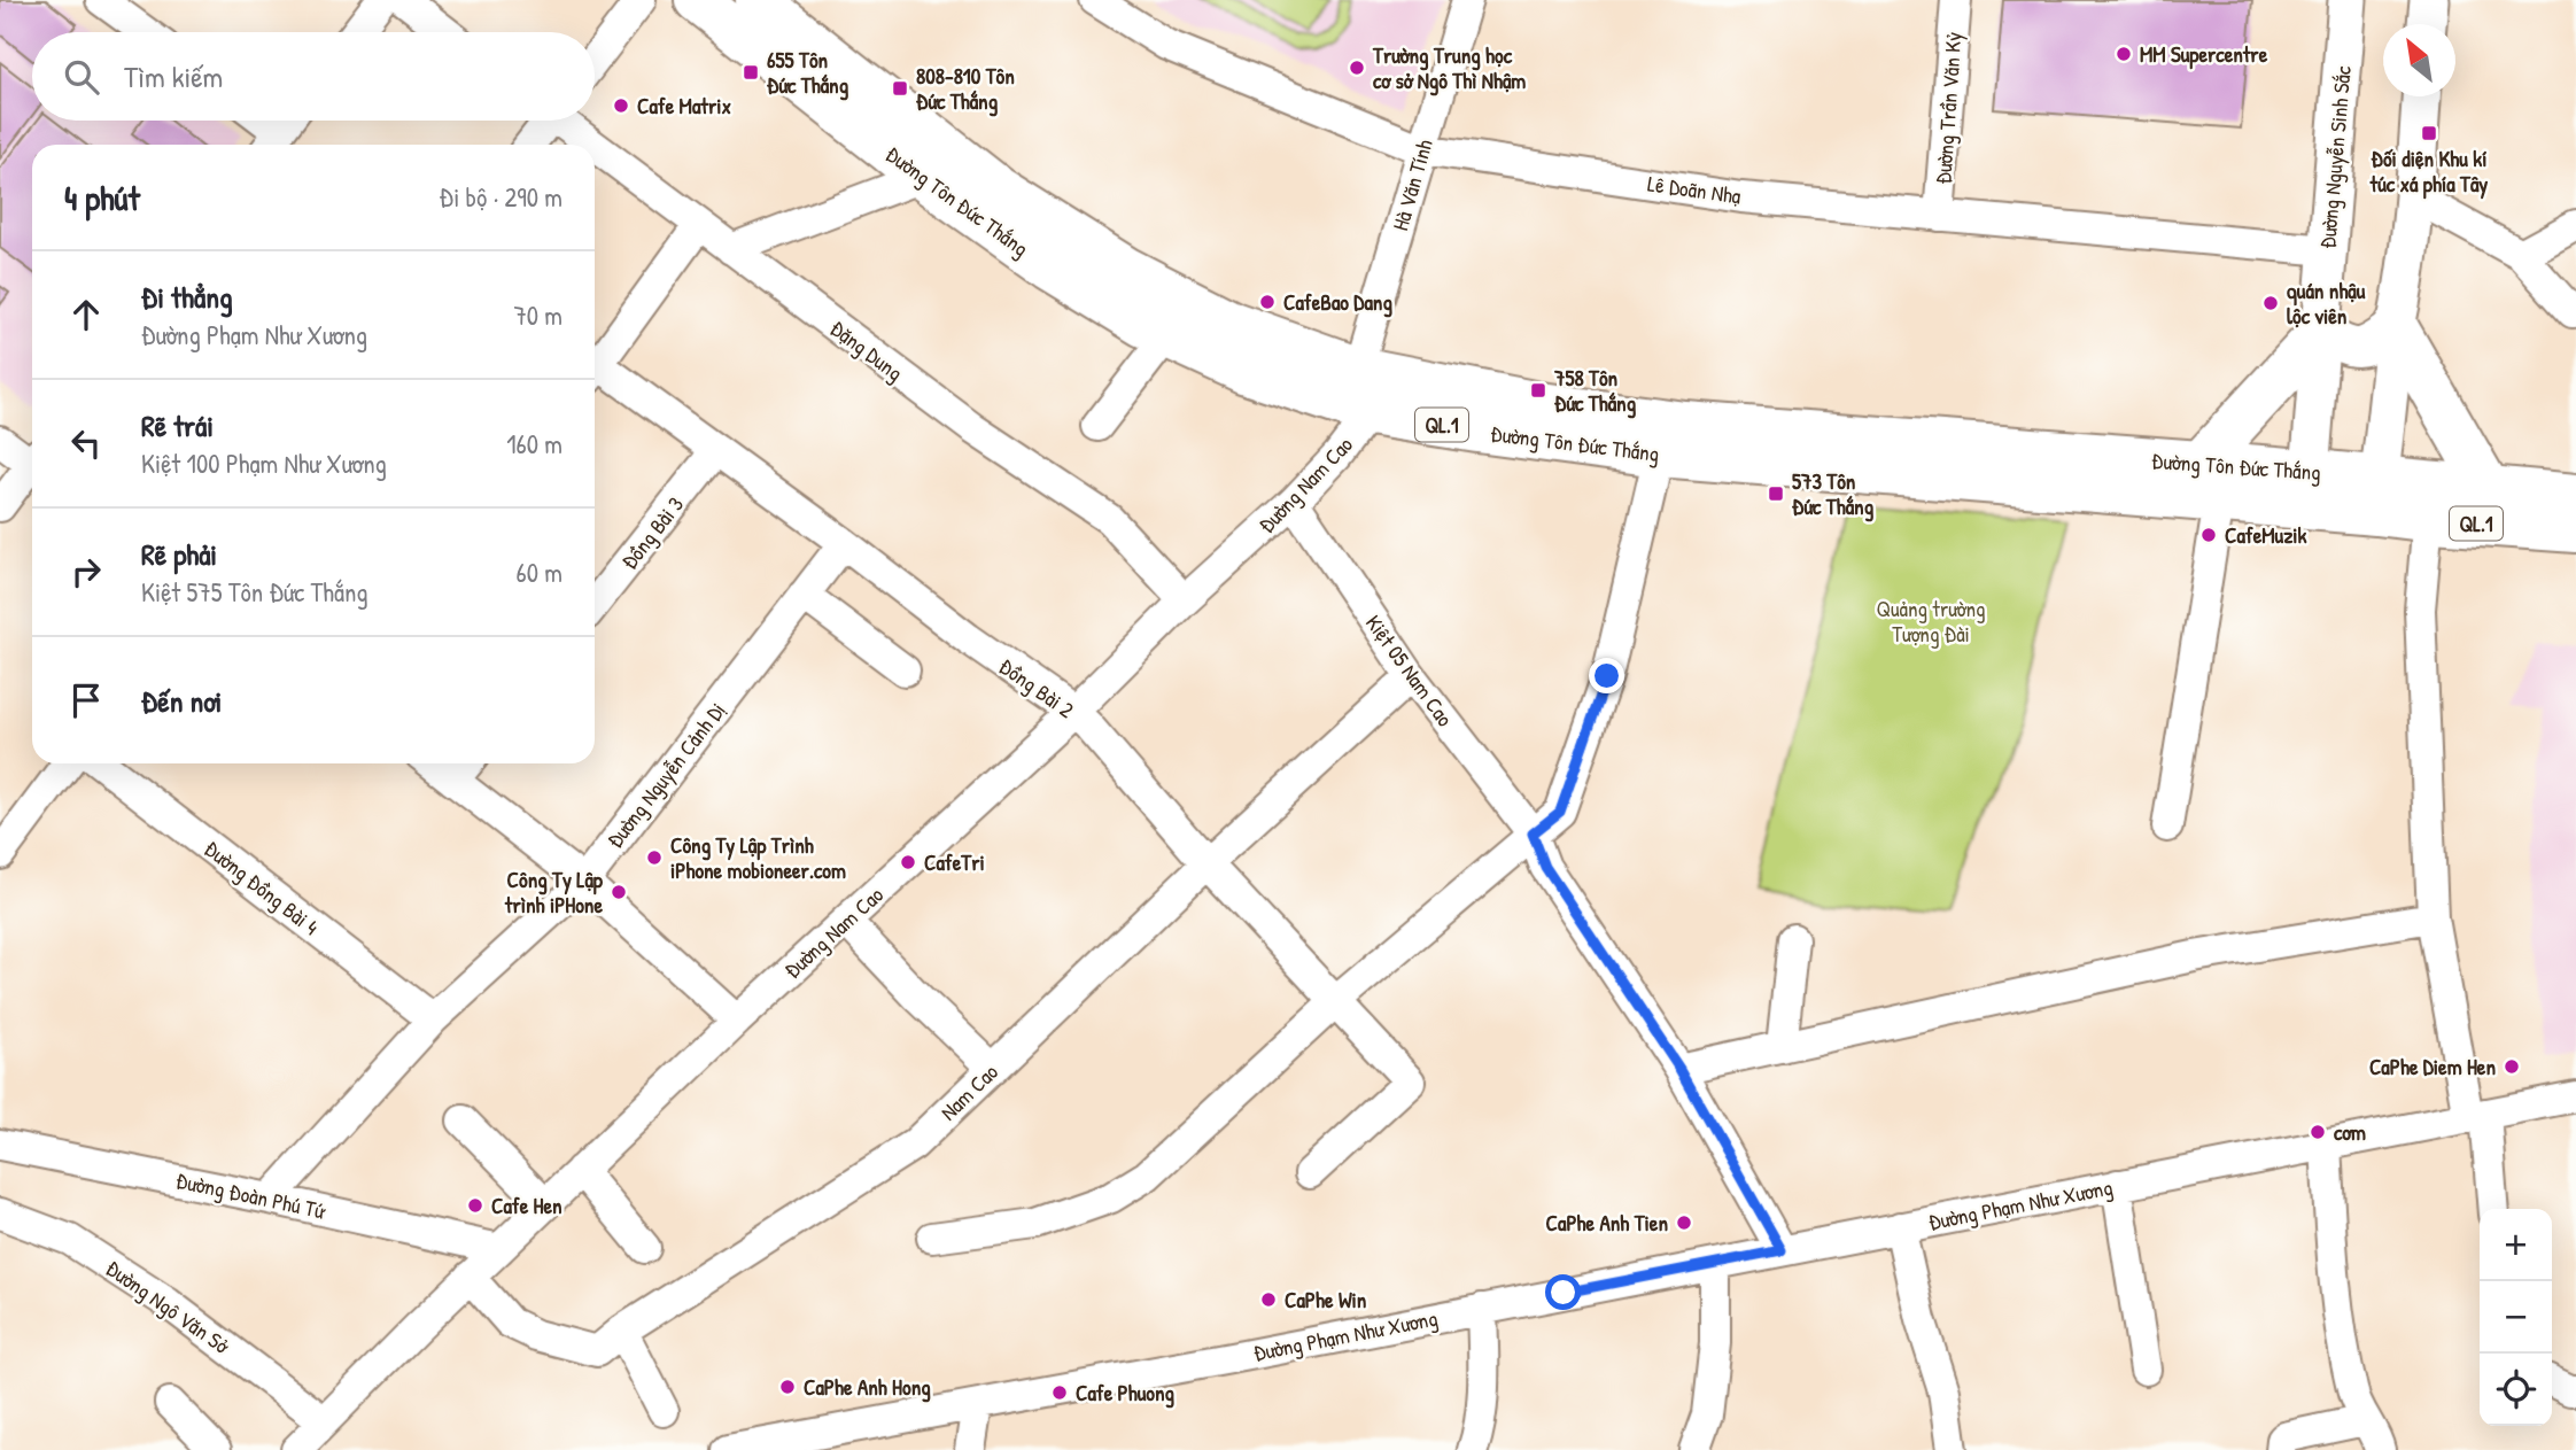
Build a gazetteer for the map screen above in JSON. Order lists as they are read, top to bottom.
{
  "streets": {
    "highway": ["Đường Tôn Đức Thắng", "QL.1"],
    "main road": ["Đường Nguyễn Sinh Sắc"],
    "street": [
      "Đường Trần Văn Kỷ",
      "Hà Văn Tính",
      "Lê Doãn Nhạ",
      "Đặng Dung",
      "Đường Nam Cao",
      "Đồng Bài 3",
      "Kiệt 05 Nam Cao",
      "Đồng Bài 2",
      "Đường Nguyễn Cảnh Dị",
      "Đường Đồng Bài 4",
      "Nam Cao",
      "Đường Đoàn Phú Tứ",
      "Đường Phạm Như Xương",
      "Đường Ngô Văn Sở"
    ]
  },
  "crossings": [
    ["Đường Trần Văn Kỷ", "Lê Doãn Nhạ"],
    ["Đường Nguyễn Sinh Sắc", "Lê Doãn Nhạ"],
    ["Đường Nguyễn Sinh Sắc", "Đường Tôn Đức Thắng"],
    ["Hà Văn Tính", "Lê Doãn Nhạ"],
    ["Hà Văn Tính", "Đường Tôn Đức Thắng"],
    ["Đường Tôn Đức Thắng", "Đường Nam Cao"],
    ["Đặng Dung", "Đường Nam Cao"],
    ["Đường Nam Cao", "Kiệt 05 Nam Cao"],
    ["Đường Nam Cao", "Đồng Bài 2"],
    ["Đường Nam Cao", "Nam Cao"],
    ["Đường Nam Cao", "Đường Đoàn Phú Tứ"],
    ["Đường Nam Cao", "Đường Ngô Văn Sở"],
    ["Đồng Bài 3", "Đồng Bài 2"],
    ["Kiệt 05 Nam Cao", "Nam Cao"],
    ["Kiệt 05 Nam Cao", "Đường Phạm Như Xương"],
    ["Đồng Bài 2", "Đường Nguyễn Cảnh Dị"],
    ["Đồng Bài 2", "Nam Cao"],
    ["Đường Nguyễn Cảnh Dị", "Đường Đồng Bài 4"],
    ["Đường Nguyễn Cảnh Dị", "Đường Đoàn Phú Tứ"]
  ],
  "parks": ["Quảng trường Tượng Đài"],
  "places": {
    "other": [
      "MM Supercentre",
      "Trường Trung học cơ sở Ngô Thì Nhậm",
      "Cafe Matrix",
      "CafeBao Dang",
      "quán nhậu lộc viên",
      "CafeMuzik",
      "Công Ty Lập Trình iPhone mobioneer.com",
      "CafeTri",
      "Công Ty Lập trình iPHone",
      "CaPhe Diem Hen",
      "cơm",
      "Cafe Hen",
      "CaPhe Anh Tien",
      "CaPhe Win",
      "CaPhe Anh Hong",
      "Cafe Phuong"
    ],
    "transit": [
      "655 Tôn Đức Thắng",
      "808-810 Tôn Đức Thắng",
      "Đối diện Khu kí túc xá phía Tây",
      "758 Tôn Đức Thắng",
      "573 Tôn Đức Thắng"
    ]
  },
  "north": "top left",
  "page": {
    "search": "Tìm kiếm",
    "heading": ["4 phút", "Đi bộ · 290 m"],
    "list": [
      ["Đi thẳng", "Đường Phạm Như Xương", "70 m"],
      ["Rẽ trái", "Kiệt 100 Phạm Như Xương", "160 m"],
      ["Rẽ phải", "Kiệt 575 Tôn Đức Thắng", "60 m"],
      "Đến nơi"
    ],
    "map_buttons": ["+", "−"]
  }
}
